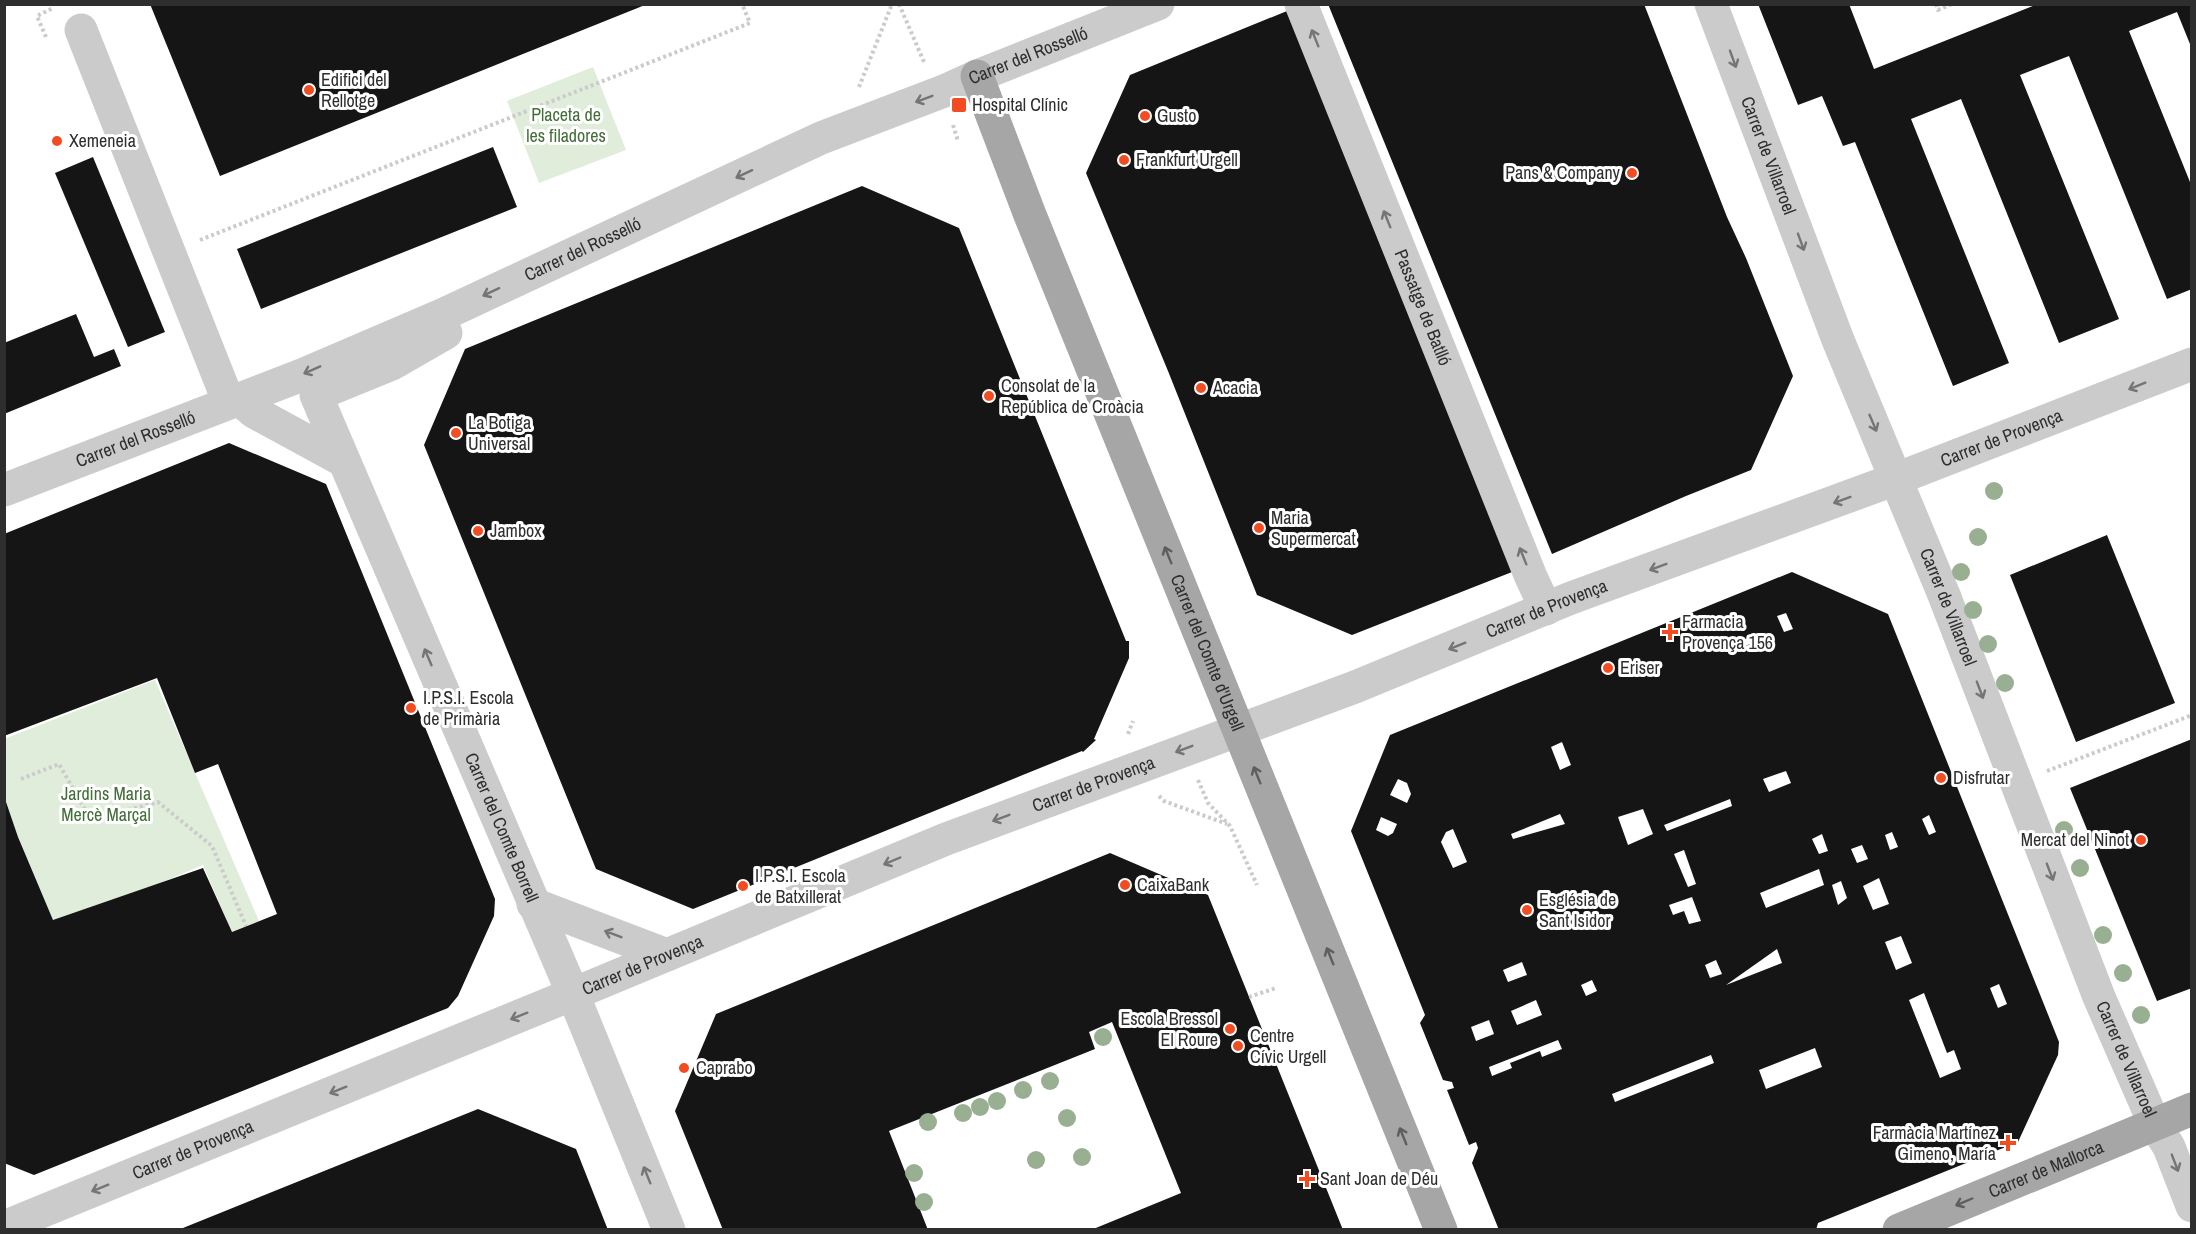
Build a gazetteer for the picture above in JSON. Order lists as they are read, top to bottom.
{
  "streets": {
    "main road": ["Carrer del Comte d'Urgell", "Carrer de Mallorca"],
    "street": [
      "Carrer del Rosselló",
      "Carrer de Villarroel",
      "Passatge de Batlló",
      "Carrer de Provença",
      "Carrer del Comte Borrell"
    ]
  },
  "crossings": [
    ["Carrer del Rosselló", "Carrer del Comte d'Urgell"],
    ["Carrer de Villarroel", "Carrer de Provença"],
    ["Carrer de Villarroel", "Carrer de Mallorca"],
    ["Passatge de Batlló", "Carrer de Provença"],
    ["Carrer de Provença", "Carrer del Comte d'Urgell"],
    ["Carrer de Provença", "Carrer del Comte Borrell"]
  ],
  "one_way": [
    "Carrer del Rosselló",
    "Carrer de Villarroel",
    "Passatge de Batlló",
    "Carrer de Provença",
    "Carrer del Comte d'Urgell",
    "Carrer del Comte Borrell",
    "Carrer de Mallorca"
  ],
  "parks": ["Placeta de les filadores", "Jardins Maria Mercè Marçal"],
  "places": {
    "other": [
      "Edifici del Rellotge",
      "Gusto",
      "Xemeneia",
      "Frankfurt Urgell",
      "Pans & Company",
      "Acacia",
      "Consolat de la República de Croàcia",
      "La Botiga Universal",
      "Maria Supermercat",
      "Jambox",
      "Eriser",
      "I.P.S.I. Escola de Primària",
      "Disfrutar",
      "Mercat del Ninot",
      "CaixaBank",
      "I.P.S.I. Escola de Batxillerat",
      "Església de Sant Isidor",
      "Escola Bressol El Roure",
      "Centre Cívic Urgell",
      "Caprabo"
    ],
    "transit": ["Hospital Clínic"],
    "health": ["Farmacia Provença 156", "Farmàcia Martínez Gimeno, María", "Sant Joan de Déu"]
  }
}
